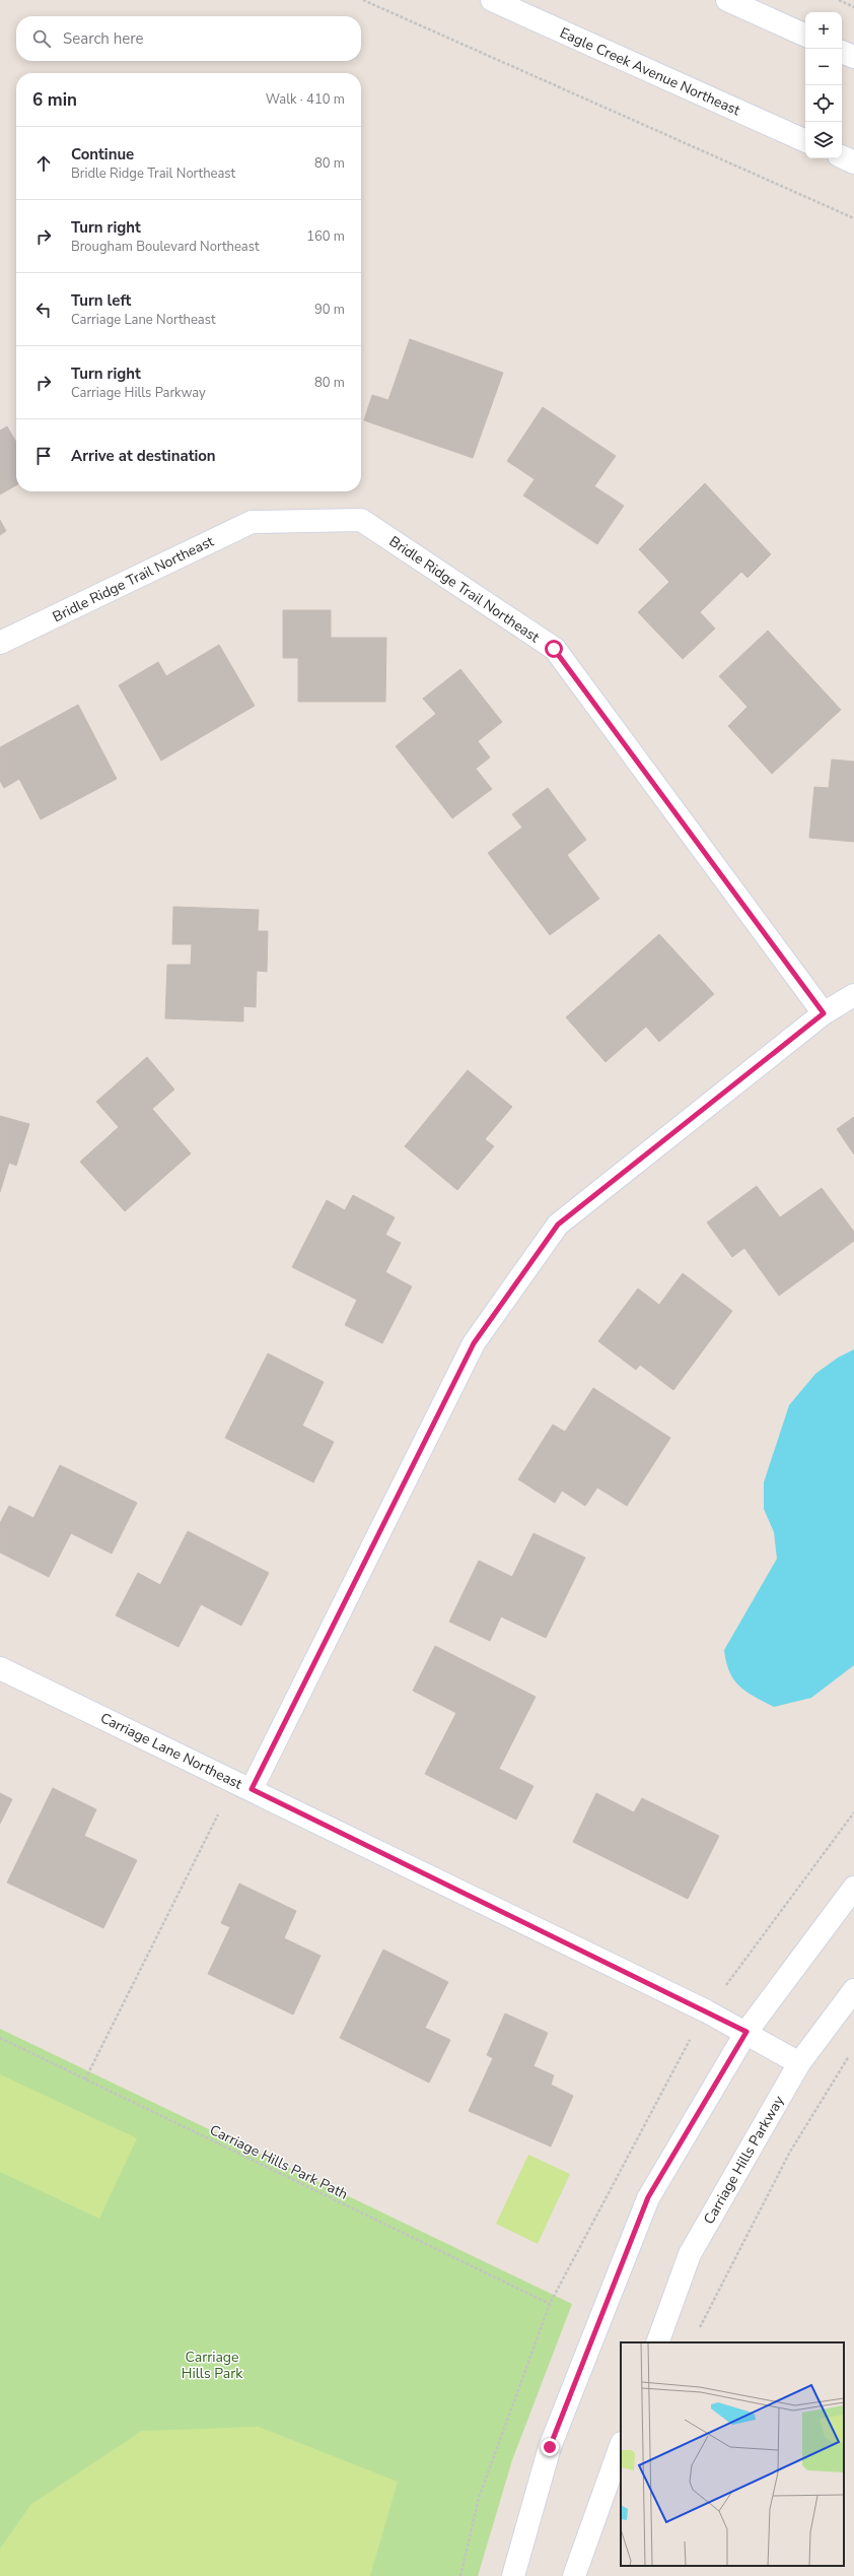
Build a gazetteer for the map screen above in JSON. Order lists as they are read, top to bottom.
{
  "streets": {
    "street": [
      "Eagle Creek Avenue Northeast",
      "Bridle Ridge Trail Northeast",
      "Carriage Lane Northeast",
      "Carriage Hills Parkway"
    ],
    "path": ["Carriage Hills Park Path"]
  },
  "crossings": [
    ["Carriage Lane Northeast", "Carriage Hills Parkway"]
  ],
  "parks": ["Carriage Hills Park"],
  "page": {
    "map_buttons": ["+", "−"],
    "search": "Search here",
    "heading": ["6 min", "Walk · 410 m"],
    "list": [
      ["Continue", "Bridle Ridge Trail Northeast", "80 m"],
      ["Turn right", "Brougham Boulevard Northeast", "160 m"],
      ["Turn left", "Carriage Lane Northeast", "90 m"],
      ["Turn right", "Carriage Hills Parkway", "80 m"],
      "Arrive at destination"
    ]
  }
}
